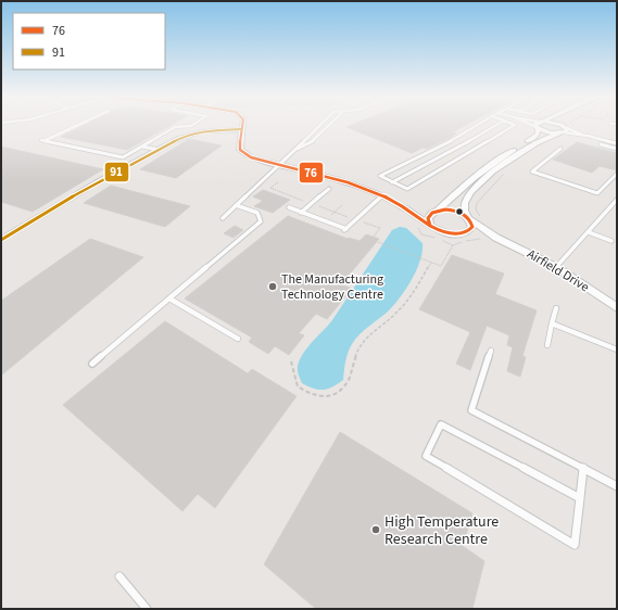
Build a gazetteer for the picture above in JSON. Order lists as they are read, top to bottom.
{
  "streets": {
    "street": ["Airfield Drive"]
  },
  "places": ["The Manufacturing Technology Centre", "High Temperature Research Centre"],
  "lines": ["transit line 76", "transit line 91"],
  "legend": ["76", "91"]
}
